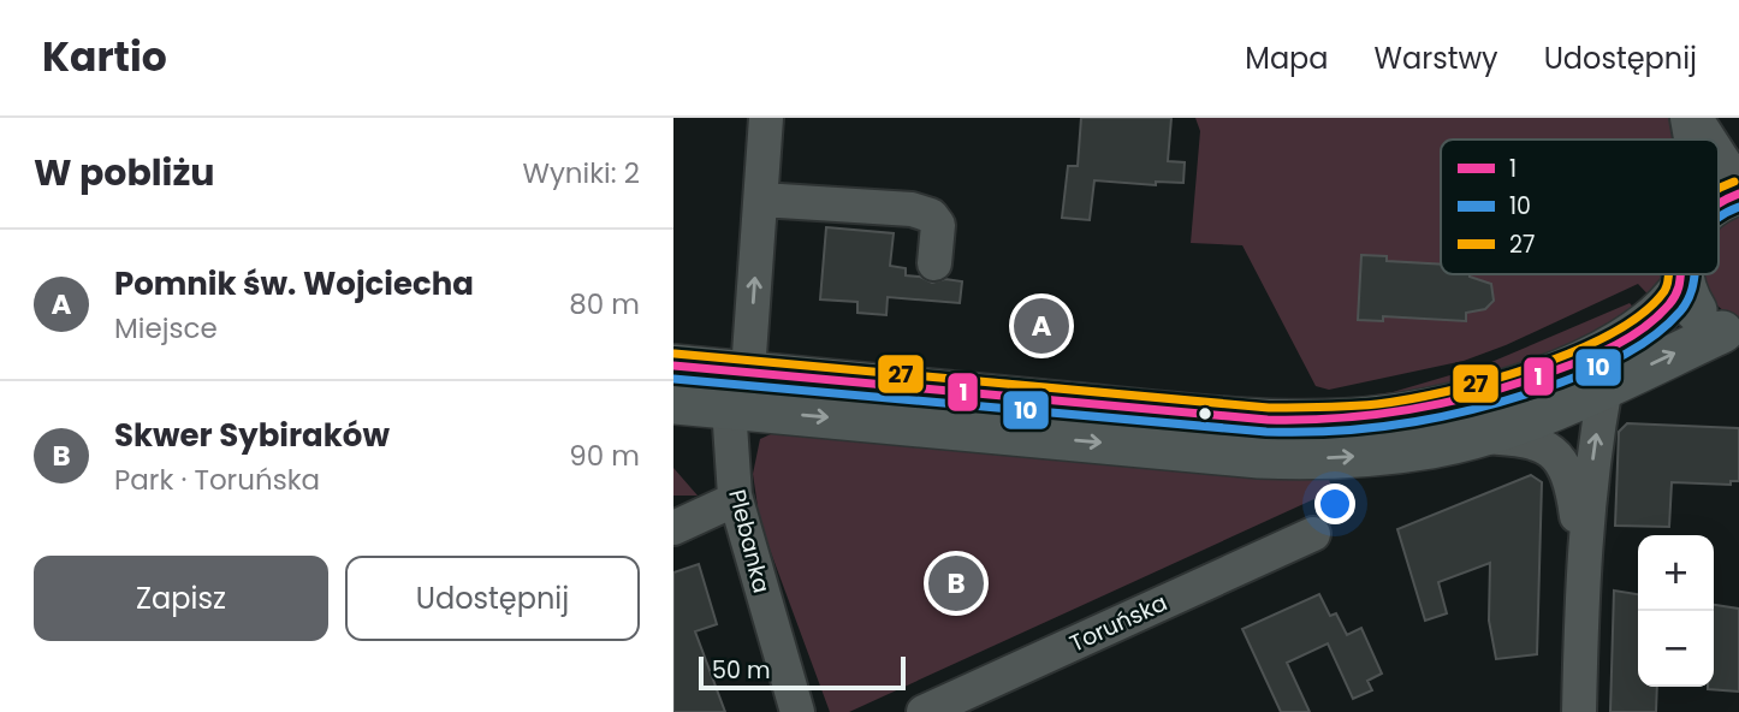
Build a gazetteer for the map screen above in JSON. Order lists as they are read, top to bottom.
{
  "streets": {
    "street": ["Plebanka", "Toruńska"]
  },
  "lines": ["transit line 27", "transit line 1", "transit line 10"],
  "legend": ["1", "10", "27"],
  "scale_bar": "50 m",
  "page": {
    "header": "Kartio",
    "nav": ["Mapa", "Warstwy", "Udostępnij"],
    "heading": ["W pobliżu", "Wyniki: 2"],
    "list": [
      {
        "mark": "A",
        "name": "Pomnik św. Wojciecha",
        "note": "Miejsce",
        "value": "80 m"
      },
      {
        "mark": "B",
        "name": "Skwer Sybiraków",
        "note": "Park · Toruńska",
        "value": "90 m"
      }
    ],
    "pins": ["A", "B"],
    "buttons": ["Zapisz", "Udostępnij"],
    "map_buttons": ["+", "−"],
    "scale": "50 m"
  }
}
